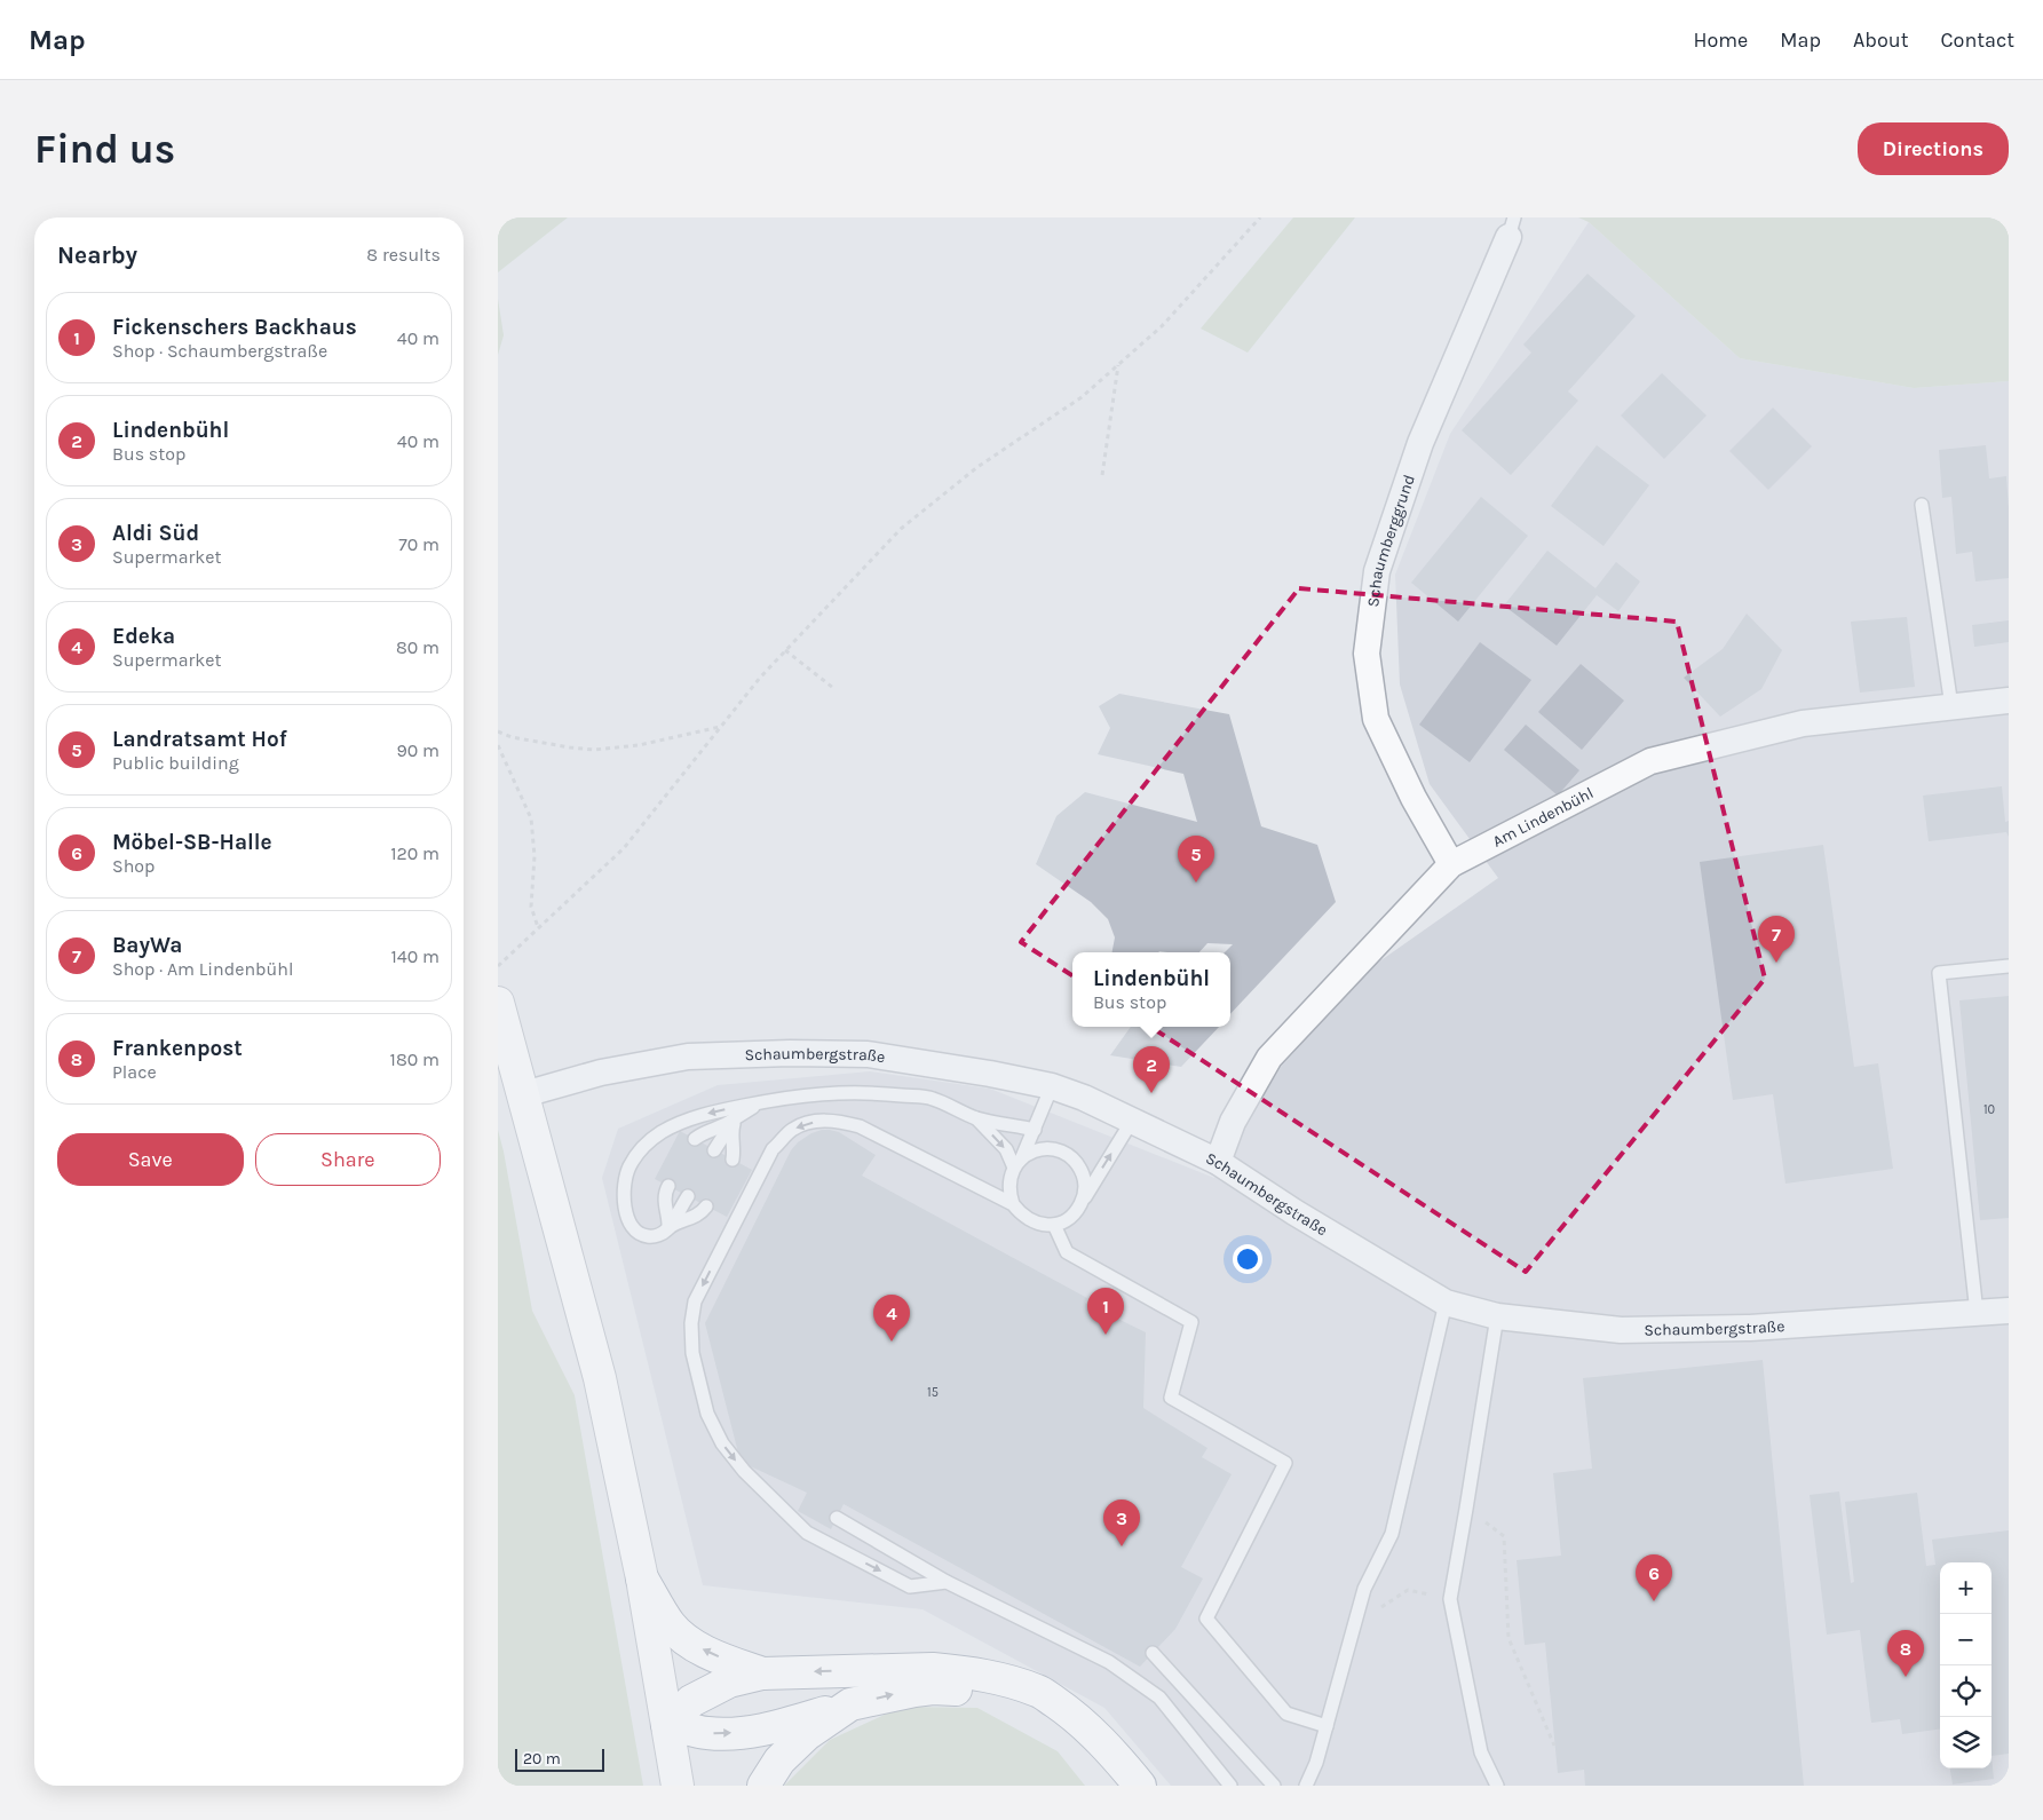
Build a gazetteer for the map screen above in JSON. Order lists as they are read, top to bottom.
{
  "streets": {
    "street": ["Schaumberggrund", "Am Lindenbühl", "Schaumbergstraße"]
  },
  "crossings": [
    ["Schaumberggrund", "Am Lindenbühl"],
    ["Am Lindenbühl", "Schaumbergstraße"]
  ],
  "house_numbers": ["10", "15"],
  "scale_bar": "20 m",
  "page": {
    "header": "Map",
    "nav": [
      "Home",
      "Map",
      "About",
      "Contact"
    ],
    "buttons": [
      "Directions",
      ["Save", "Share"]
    ],
    "title": "Find us",
    "heading": ["Nearby", "8 results"],
    "list": [
      {
        "mark": "1",
        "name": "Fickenschers Backhaus",
        "note": "Shop · Schaumbergstraße",
        "value": "40 m"
      },
      {
        "mark": "2",
        "name": "Lindenbühl",
        "note": "Bus stop",
        "value": "40 m"
      },
      {
        "mark": "3",
        "name": "Aldi Süd",
        "note": "Supermarket",
        "value": "70 m"
      },
      {
        "mark": "4",
        "name": "Edeka",
        "note": "Supermarket",
        "value": "80 m"
      },
      {
        "mark": "5",
        "name": "Landratsamt Hof",
        "note": "Public building",
        "value": "90 m"
      },
      {
        "mark": "6",
        "name": "Möbel-SB-Halle",
        "note": "Shop",
        "value": "120 m"
      },
      {
        "mark": "7",
        "name": "BayWa",
        "note": "Shop · Am Lindenbühl",
        "value": "140 m"
      },
      {
        "mark": "8",
        "name": "Frankenpost",
        "note": "Place",
        "value": "180 m"
      }
    ],
    "pins": [
      "5",
      "7",
      "2",
      "1",
      "4",
      "3",
      "6",
      "8"
    ],
    "popup": ["Lindenbühl", "Bus stop"],
    "map_buttons": ["+", "−"],
    "scale": "20 m"
  }
}
